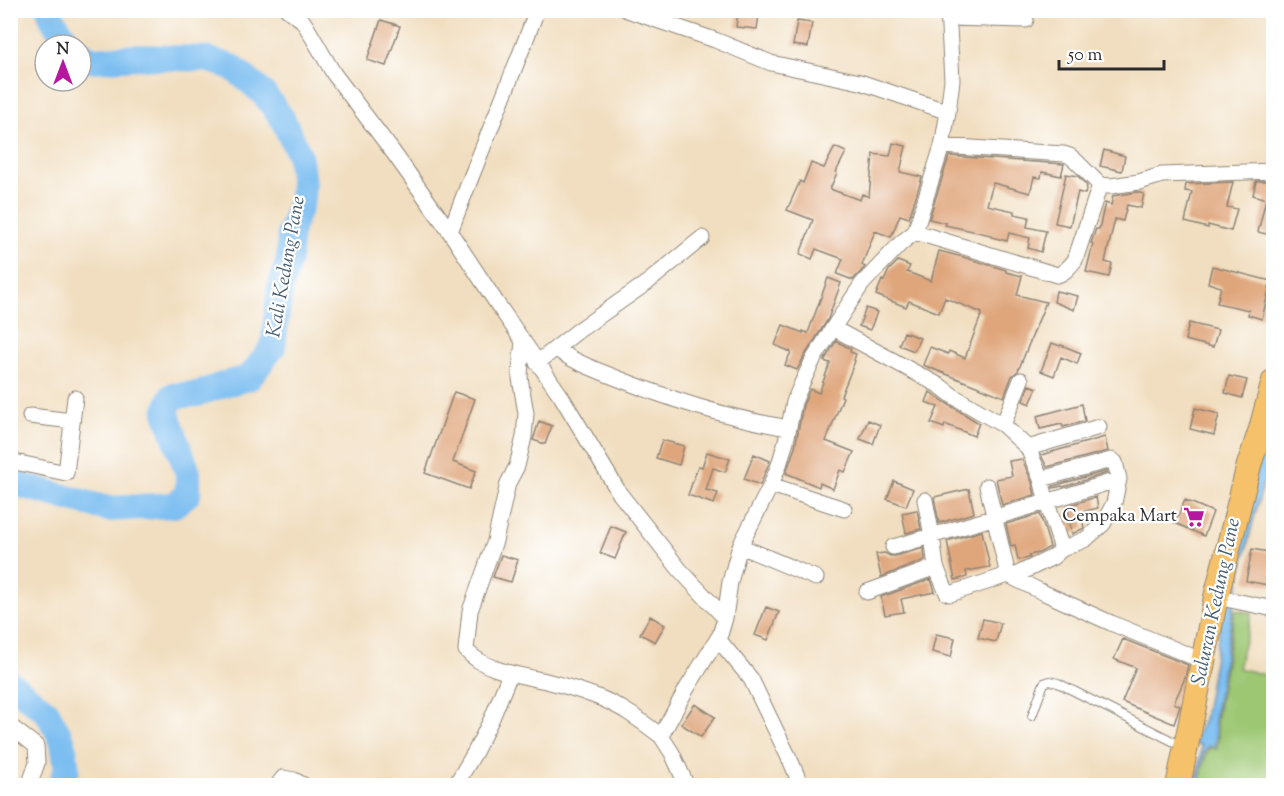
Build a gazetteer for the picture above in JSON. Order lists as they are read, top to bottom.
{
  "water": ["Kali Kedung Pane", "Saluran Kedung Pane"],
  "places": {
    "supermarket": ["Cempaka Mart"]
  },
  "scale_bar": "50 m",
  "north": "top"
}
